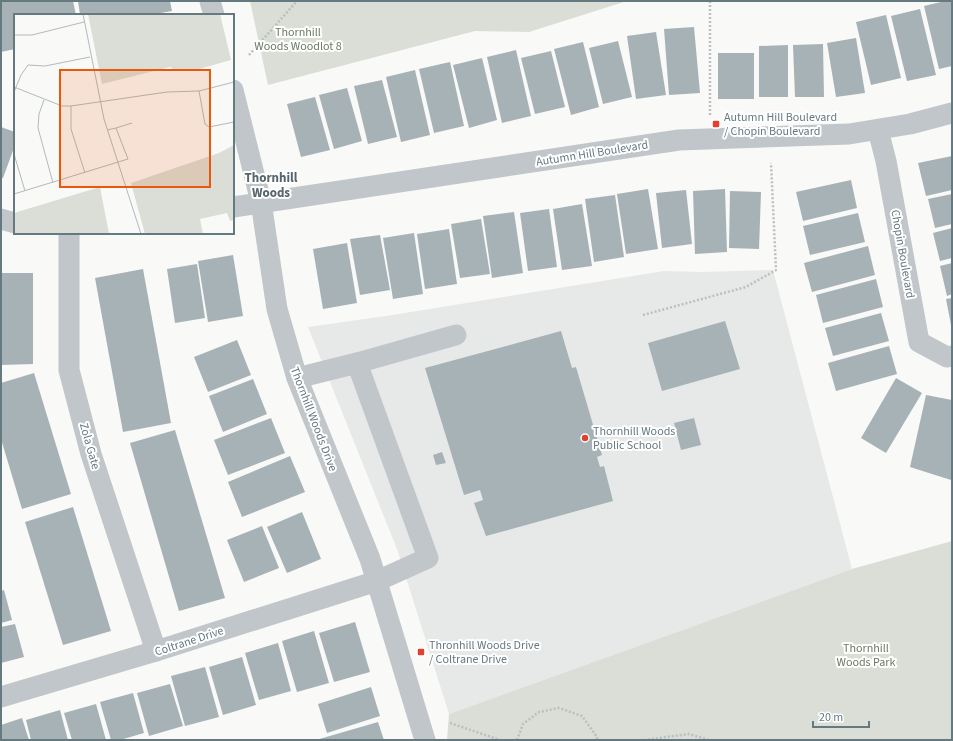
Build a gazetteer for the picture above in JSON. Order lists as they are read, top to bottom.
{
  "streets": {
    "street": [
      "Autumn Hill Boulevard",
      "Chopin Boulevard",
      "Thornhill Woods Drive",
      "Zola Gate",
      "Coltrane Drive"
    ]
  },
  "crossings": [
    ["Autumn Hill Boulevard", "Chopin Boulevard"],
    ["Autumn Hill Boulevard", "Thornhill Woods Drive"],
    ["Thornhill Woods Drive", "Coltrane Drive"],
    ["Zola Gate", "Coltrane Drive"]
  ],
  "districts": ["Thornhill Woods"],
  "parks": ["Thornhill Woods Woodlot 8", "Thornhill Woods Park"],
  "places": {
    "transit": ["Autumn Hill Boulevard / Chopin Boulevard", "Thronhill Woods Drive / Coltrane Drive"],
    "other": ["Thornhill Woods Public School"]
  },
  "scale_bar": "20 m"
}
